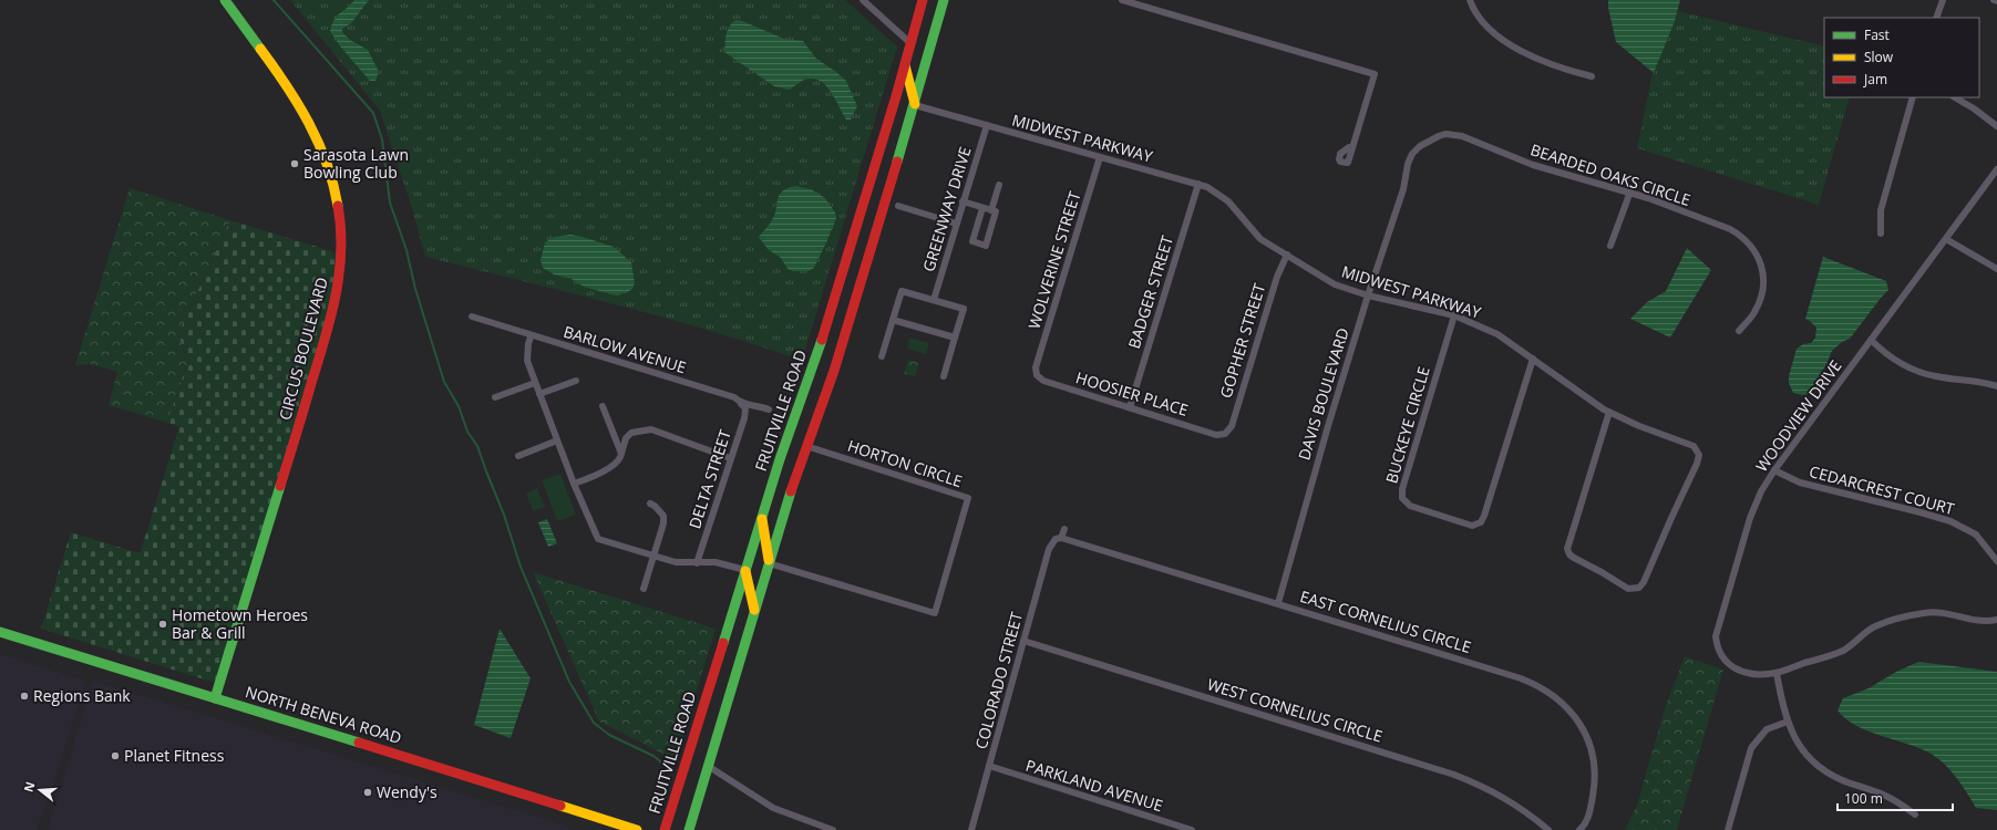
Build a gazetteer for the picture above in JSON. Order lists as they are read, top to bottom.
{
  "streets": {
    "main road": ["CIRCUS BOULEVARD", "FRUITVILLE ROAD", "NORTH BENEVA ROAD"],
    "street": [
      "MIDWEST PARKWAY",
      "BEARDED OAKS CIRCLE",
      "GREENWAY DRIVE",
      "WOLVERINE STREET",
      "BADGER STREET",
      "GOPHER STREET",
      "BARLOW AVENUE",
      "HOOSIER PLACE",
      "DAVIS BOULEVARD",
      "WOODVIEW DRIVE",
      "BUCKEYE CIRCLE",
      "HORTON CIRCLE",
      "DELTA STREET",
      "CEDARCREST COURT",
      "EAST CORNELIUS CIRCLE",
      "COLORADO STREET",
      "WEST CORNELIUS CIRCLE",
      "PARKLAND AVENUE"
    ]
  },
  "crossings": [
    ["MIDWEST PARKWAY", "GREENWAY DRIVE"],
    ["MIDWEST PARKWAY", "WOLVERINE STREET"],
    ["MIDWEST PARKWAY", "BADGER STREET"],
    ["MIDWEST PARKWAY", "GOPHER STREET"],
    ["MIDWEST PARKWAY", "DAVIS BOULEVARD"],
    ["MIDWEST PARKWAY", "BUCKEYE CIRCLE"],
    ["BEARDED OAKS CIRCLE", "DAVIS BOULEVARD"],
    ["WOLVERINE STREET", "HOOSIER PLACE"],
    ["BADGER STREET", "HOOSIER PLACE"],
    ["GOPHER STREET", "HOOSIER PLACE"],
    ["CIRCUS BOULEVARD", "NORTH BENEVA ROAD"],
    ["BARLOW AVENUE", "DELTA STREET"],
    ["DAVIS BOULEVARD", "EAST CORNELIUS CIRCLE"],
    ["WOODVIEW DRIVE", "CEDARCREST COURT"],
    ["EAST CORNELIUS CIRCLE", "COLORADO STREET"],
    ["COLORADO STREET", "WEST CORNELIUS CIRCLE"],
    ["COLORADO STREET", "PARKLAND AVENUE"]
  ],
  "places": [
    "Sarasota Lawn Bowling Club",
    "Hometown Heroes Bar & Grill",
    "Regions Bank",
    "Planet Fitness",
    "Wendy's"
  ],
  "legend": ["Fast", "Slow", "Jam"],
  "scale_bar": "100 m",
  "north": "left"
}
